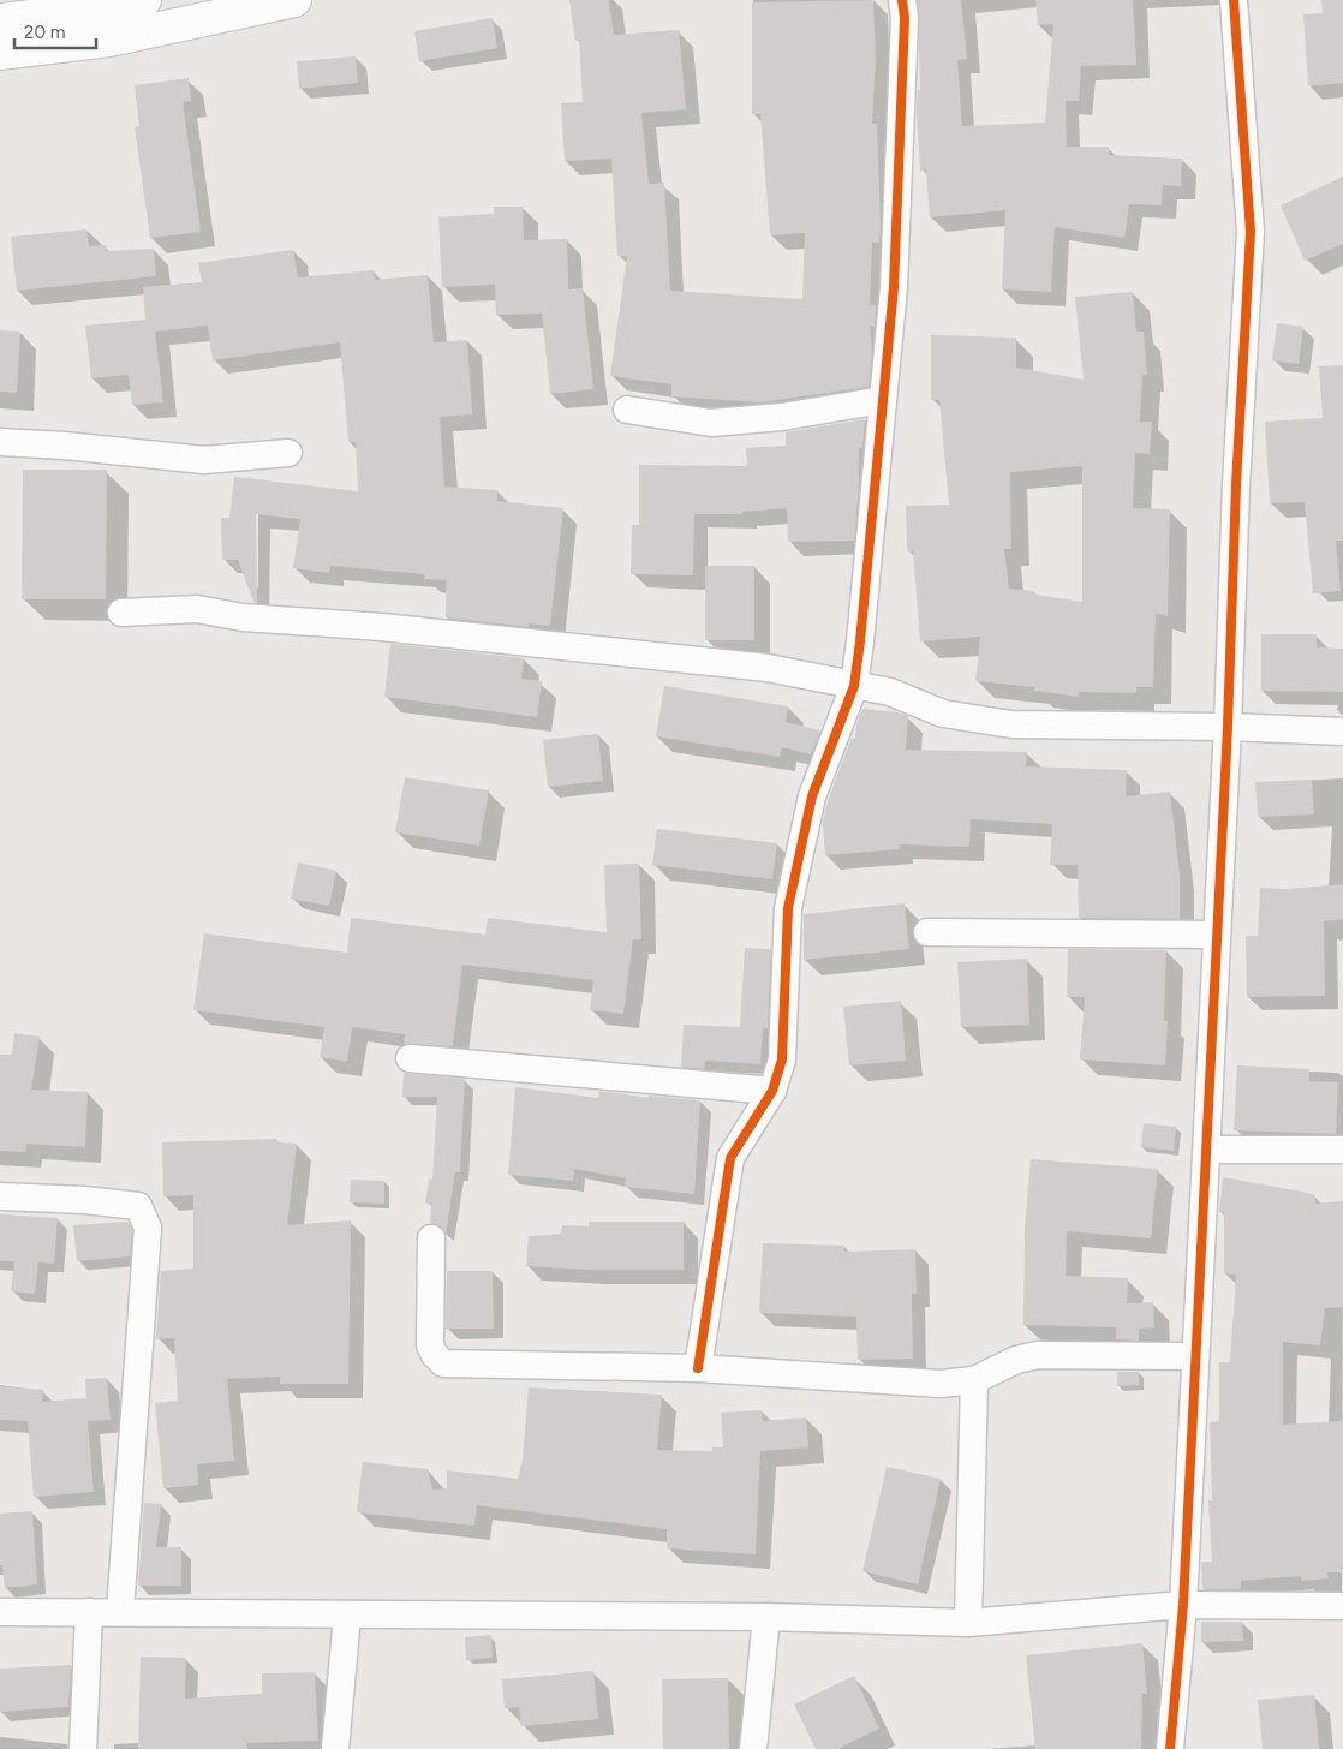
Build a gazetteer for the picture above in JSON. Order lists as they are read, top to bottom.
{
  "scale_bar": "20 m"
}
